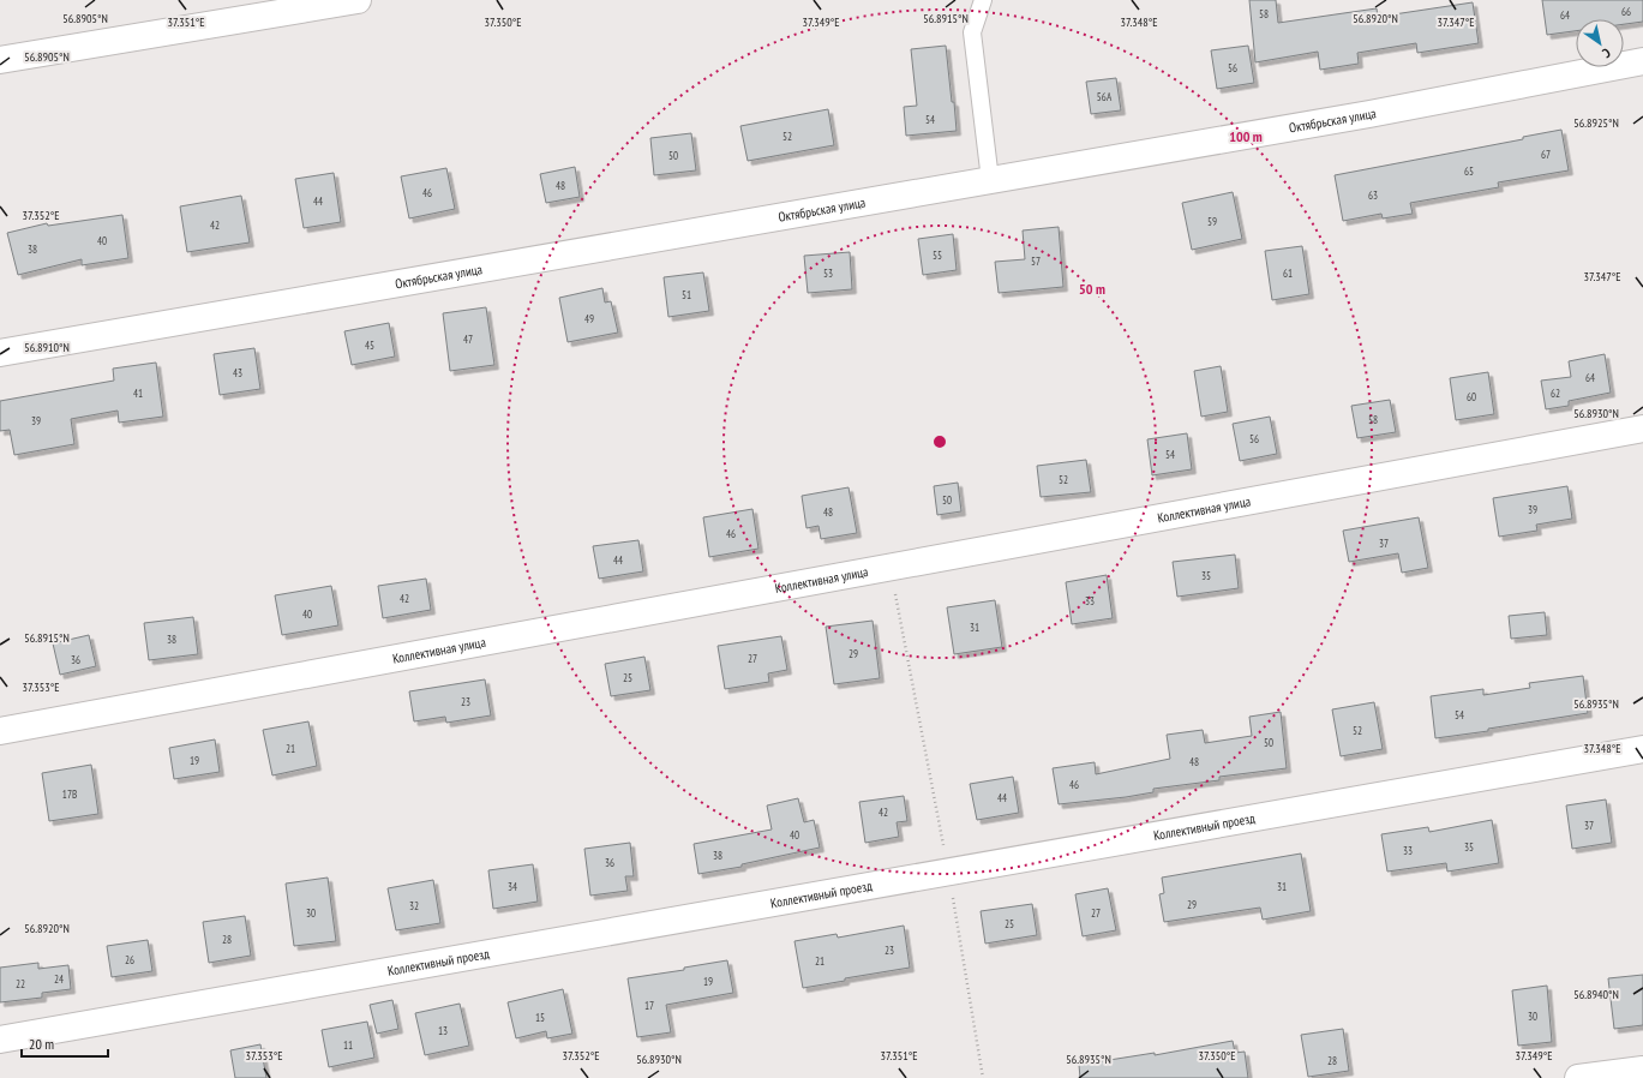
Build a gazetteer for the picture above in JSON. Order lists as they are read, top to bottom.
{
  "streets": {
    "street": ["Октябрьская улица", "Коллективная улица", "Коллективный проезд"]
  },
  "house_numbers": [
    "66",
    "58",
    "64",
    "56",
    "56А",
    "54",
    "52",
    "67",
    "50",
    "65",
    "48",
    "46",
    "63",
    "44",
    "59",
    "42",
    "40",
    "38",
    "55",
    "57",
    "53",
    "61",
    "51",
    "49",
    "47",
    "45",
    "43",
    "64",
    "41",
    "62",
    "60",
    "58",
    "39",
    "56",
    "54",
    "52",
    "50",
    "39",
    "48",
    "46",
    "37",
    "44",
    "35",
    "42",
    "33",
    "40",
    "31",
    "38",
    "29",
    "27",
    "36",
    "25",
    "23",
    "54",
    "52",
    "50",
    "21",
    "19",
    "48",
    "46",
    "17В",
    "44",
    "42",
    "37",
    "40",
    "35",
    "33",
    "38",
    "36",
    "34",
    "31",
    "29",
    "32",
    "30",
    "27",
    "25",
    "28",
    "23",
    "26",
    "21",
    "24",
    "19",
    "22",
    "17",
    "30",
    "15",
    "13",
    "11",
    "28"
  ],
  "scale_bar": "20 m",
  "north": "bottom right",
  "coordinates": [
    "56.8905°N",
    "56.8915°N",
    "56.8920°N",
    "37.350°E",
    "37.351°E",
    "37.349°E",
    "37.348°E",
    "37.347°E",
    "56.8925°N",
    "37.352°E",
    "56.8910°N",
    "56.8930°N",
    "37.353°E",
    "56.8935°N",
    "56.8940°N"
  ],
  "rings": ["100 m", "50 m"]
}
